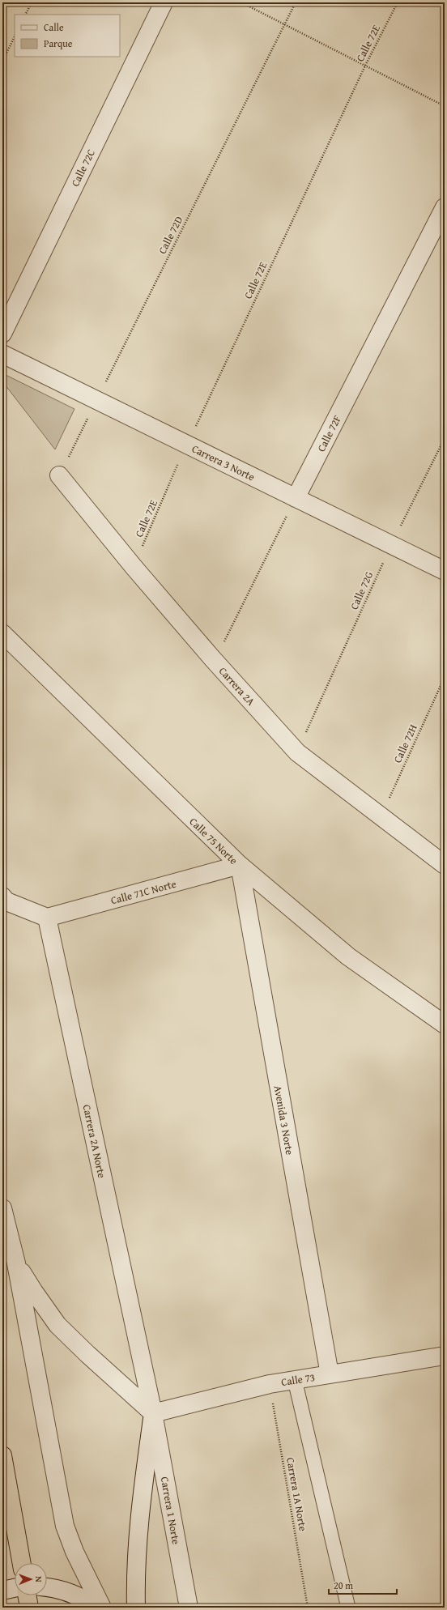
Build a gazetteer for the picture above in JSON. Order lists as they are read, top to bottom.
{
  "streets": {
    "street": [
      "Calle 72C",
      "Calle 72F",
      "Carrera 3 Norte",
      "Carrera 2A",
      "Calle 75 Norte",
      "Calle 71C Norte",
      "Avenida 3 Norte",
      "Carrera 2A Norte",
      "Calle 73",
      "Carrera 1 Norte"
    ],
    "path": [
      "Calle 72E",
      "Calle 72D",
      "Calle 72G",
      "Calle 72H",
      "Carrera 1A Norte"
    ]
  },
  "crossings": [
    ["Calle 72E", "Carrera 3 Norte"],
    ["Calle 72E", "Carrera 2A"],
    ["Calle 72D", "Carrera 3 Norte"],
    ["Calle 72D", "Carrera 2A"],
    ["Calle 72F", "Carrera 3 Norte"],
    ["Carrera 3 Norte", "Calle 72G"],
    ["Calle 72G", "Carrera 2A"],
    ["Carrera 2A", "Calle 72H"],
    ["Calle 75 Norte", "Calle 71C Norte"],
    ["Calle 75 Norte", "Avenida 3 Norte"],
    ["Calle 71C Norte", "Avenida 3 Norte"],
    ["Calle 71C Norte", "Carrera 2A Norte"],
    ["Avenida 3 Norte", "Calle 73"],
    ["Carrera 2A Norte", "Calle 73"],
    ["Carrera 2A Norte", "Carrera 1 Norte"],
    ["Calle 73", "Carrera 1A Norte"],
    ["Calle 73", "Carrera 1 Norte"]
  ],
  "legend": ["Calle", "Parque"],
  "scale_bar": "20 m",
  "north": "right"
}
